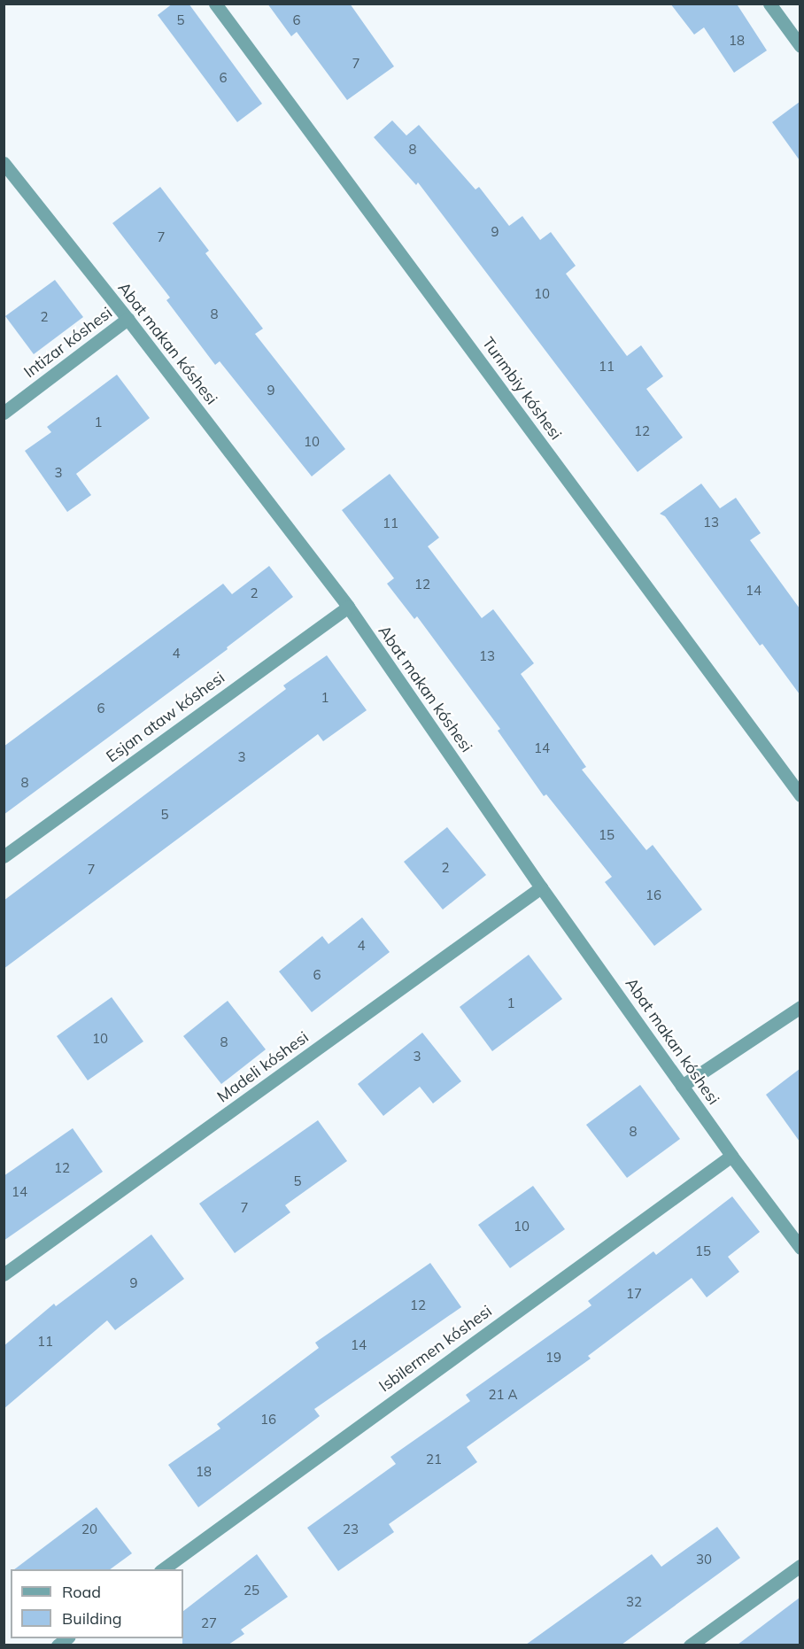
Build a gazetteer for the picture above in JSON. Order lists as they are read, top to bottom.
{
  "streets": {
    "street": [
      "Intizar kóshesi",
      "Abat makan kóshesi",
      "Turımbiy kóshesi",
      "Esjan ataw kóshesi",
      "Madeli kóshesi",
      "Isbilermen kóshesi"
    ]
  },
  "crossings": [
    ["Intizar kóshesi", "Abat makan kóshesi"],
    ["Abat makan kóshesi", "Esjan ataw kóshesi"],
    ["Abat makan kóshesi", "Madeli kóshesi"],
    ["Abat makan kóshesi", "Isbilermen kóshesi"]
  ],
  "house_numbers": [
    "5",
    "6",
    "18",
    "7",
    "6",
    "8",
    "9",
    "7",
    "10",
    "8",
    "2",
    "11",
    "9",
    "1",
    "12",
    "10",
    "3",
    "13",
    "11",
    "12",
    "14",
    "2",
    "4",
    "13",
    "1",
    "6",
    "14",
    "3",
    "8",
    "5",
    "15",
    "2",
    "7",
    "16",
    "4",
    "6",
    "1",
    "10",
    "8",
    "3",
    "8",
    "12",
    "5",
    "14",
    "7",
    "10",
    "15",
    "9",
    "17",
    "12",
    "11",
    "14",
    "19",
    "21 А",
    "16",
    "21",
    "18",
    "20",
    "23",
    "30",
    "25",
    "32",
    "27"
  ],
  "legend": ["Road", "Building"]
}
